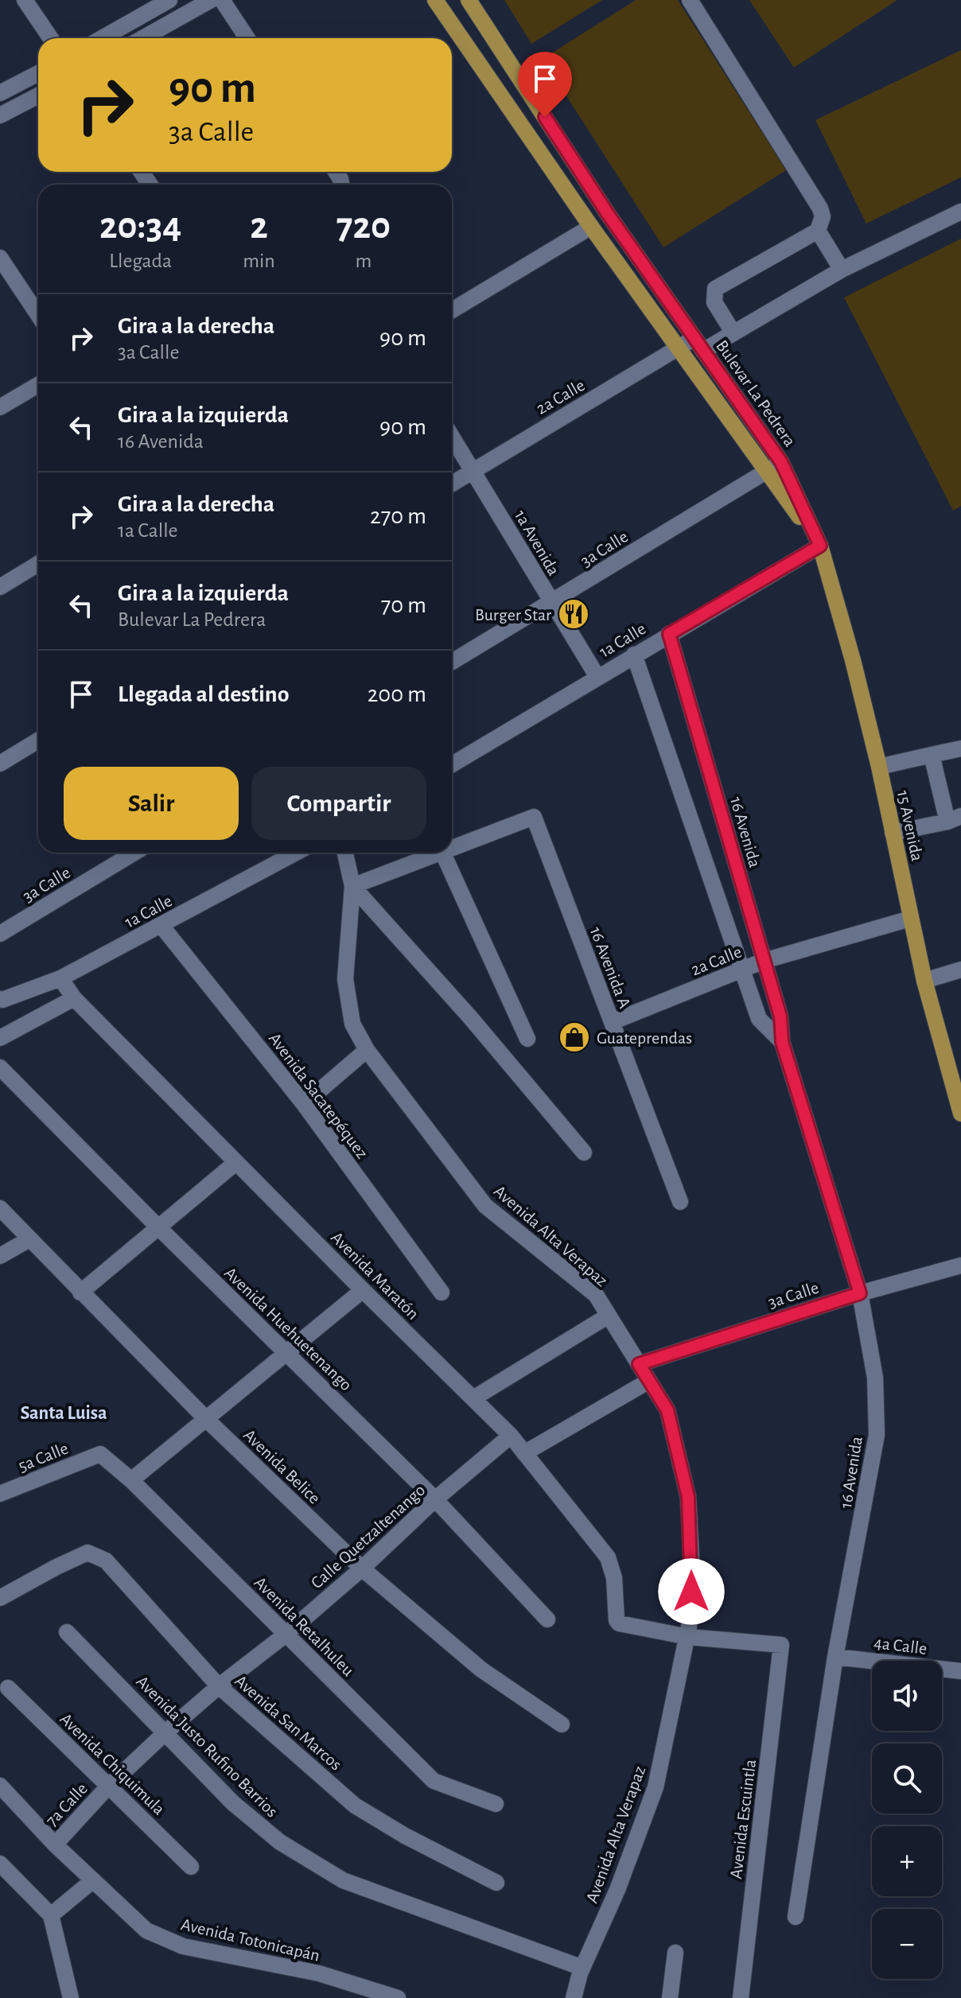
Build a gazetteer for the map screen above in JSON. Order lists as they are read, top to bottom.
{
  "streets": {
    "main road": ["Bulevar La Pedrera", "15 Avenida"],
    "street": [
      "2a Calle",
      "1a Avenida",
      "3a Calle",
      "1a Calle",
      "16 Avenida",
      "16 Avenida A",
      "Avenida Sacatepéquez",
      "Avenida Alta Verapaz",
      "Avenida Maratón",
      "Avenida Huehuetenango",
      "5a Calle",
      "Avenida Belice",
      "Calle Quetzaltenango",
      "Avenida Retalhuleu",
      "4a Calle",
      "Avenida San Marcos",
      "Avenida Justo Rufino Barrios",
      "Avenida Chiquimula",
      "7a Calle",
      "Avenida Escuintla",
      "Avenida Totonicapán"
    ]
  },
  "crossings": [
    ["Bulevar La Pedrera", "2a Calle"],
    ["Bulevar La Pedrera", "3a Calle"],
    ["Bulevar La Pedrera", "1a Calle"],
    ["Bulevar La Pedrera", "15 Avenida"],
    ["2a Calle", "1a Avenida"],
    ["2a Calle", "15 Avenida"],
    ["2a Calle", "16 Avenida"],
    ["2a Calle", "16 Avenida A"],
    ["1a Avenida", "3a Calle"],
    ["1a Avenida", "1a Calle"],
    ["3a Calle", "16 Avenida"],
    ["3a Calle", "Avenida Alta Verapaz"],
    ["1a Calle", "15 Avenida"],
    ["1a Calle", "16 Avenida"],
    ["1a Calle", "Avenida Sacatepéquez"],
    ["1a Calle", "Avenida Maratón"],
    ["16 Avenida", "4a Calle"],
    ["Avenida Alta Verapaz", "Avenida Maratón"],
    ["Avenida Alta Verapaz", "Avenida Justo Rufino Barrios"],
    ["Avenida Alta Verapaz", "Avenida Escuintla"],
    ["Avenida Maratón", "Calle Quetzaltenango"],
    ["Avenida Maratón", "Avenida Escuintla"],
    ["Avenida Huehuetenango", "Calle Quetzaltenango"],
    ["5a Calle", "Avenida Retalhuleu"],
    ["Avenida Belice", "Calle Quetzaltenango"],
    ["Calle Quetzaltenango", "Avenida Retalhuleu"],
    ["Calle Quetzaltenango", "Avenida San Marcos"],
    ["Calle Quetzaltenango", "7a Calle"],
    ["Avenida San Marcos", "7a Calle"],
    ["Avenida Justo Rufino Barrios", "7a Calle"],
    ["Avenida Chiquimula", "7a Calle"],
    ["7a Calle", "Avenida Totonicapán"]
  ],
  "districts": ["Santa Luisa"],
  "places": {
    "restaurant": ["Burger Star"],
    "shop": ["Guateprendas"]
  },
  "page": {
    "turn": ["90 m", "3a Calle"],
    "eta": [
      "20:34",
      "Llegada",
      "2",
      "min",
      "720",
      "m"
    ],
    "list": [
      {
        "name": "Gira a la derecha",
        "note": "3a Calle",
        "value": "90 m"
      },
      {
        "name": "Gira a la izquierda",
        "note": "16 Avenida",
        "value": "90 m"
      },
      {
        "name": "Gira a la derecha",
        "note": "1a Calle",
        "value": "270 m"
      },
      {
        "name": "Gira a la izquierda",
        "note": "Bulevar La Pedrera",
        "value": "70 m"
      },
      {
        "name": "Llegada al destino",
        "value": "200 m"
      }
    ],
    "buttons": ["Salir", "Compartir"],
    "map_buttons": ["+", "−"]
  }
}
